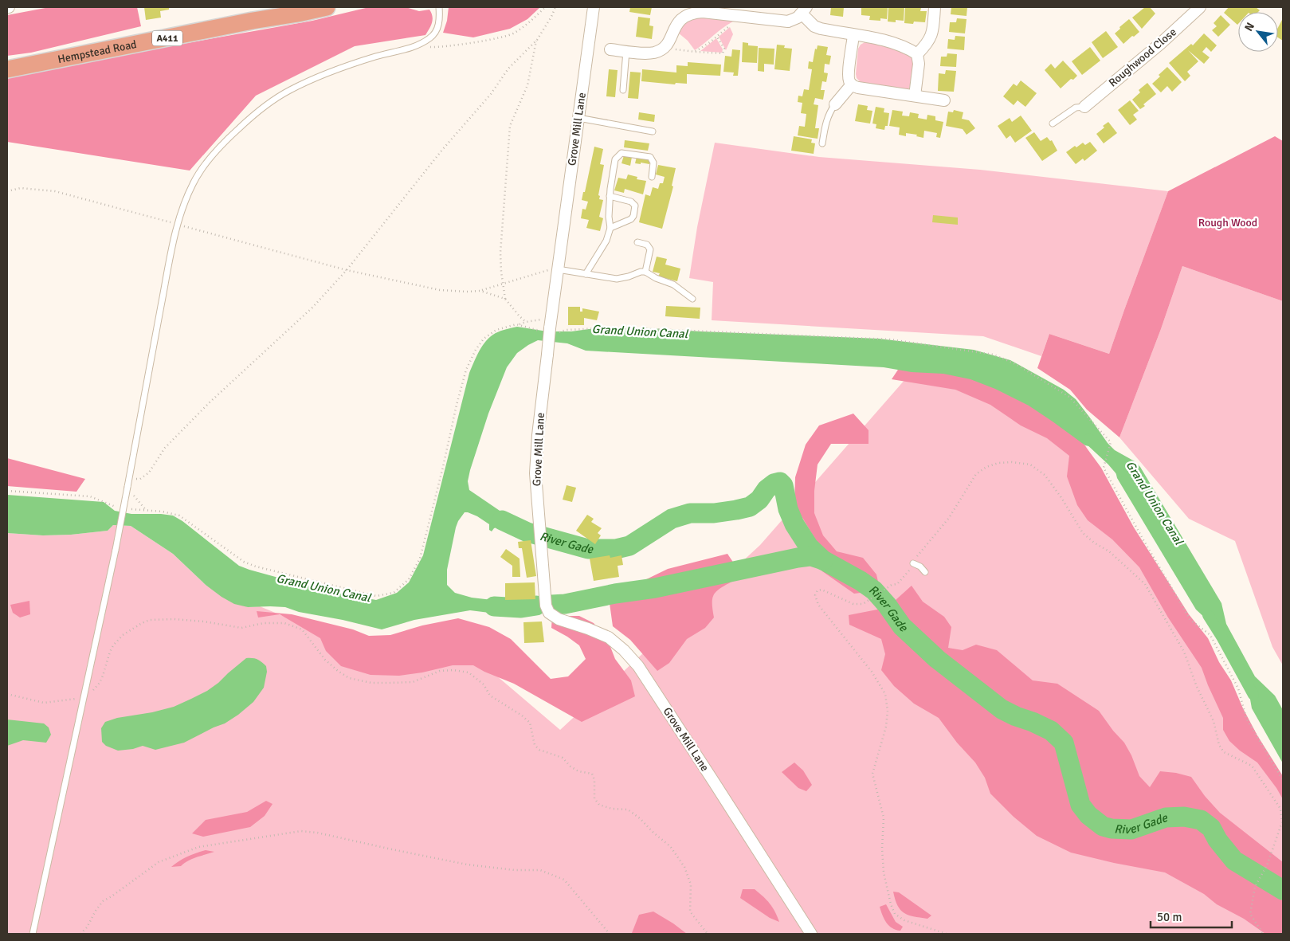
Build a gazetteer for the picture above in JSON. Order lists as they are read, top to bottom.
{
  "streets": {
    "main road": ["A411", "Hempstead Road"],
    "street": ["Roughwood Close", "Grove Mill Lane"]
  },
  "water": ["Grand Union Canal", "River Gade"],
  "parks": ["Rough Wood"],
  "scale_bar": "50 m",
  "north": "top left"
}
